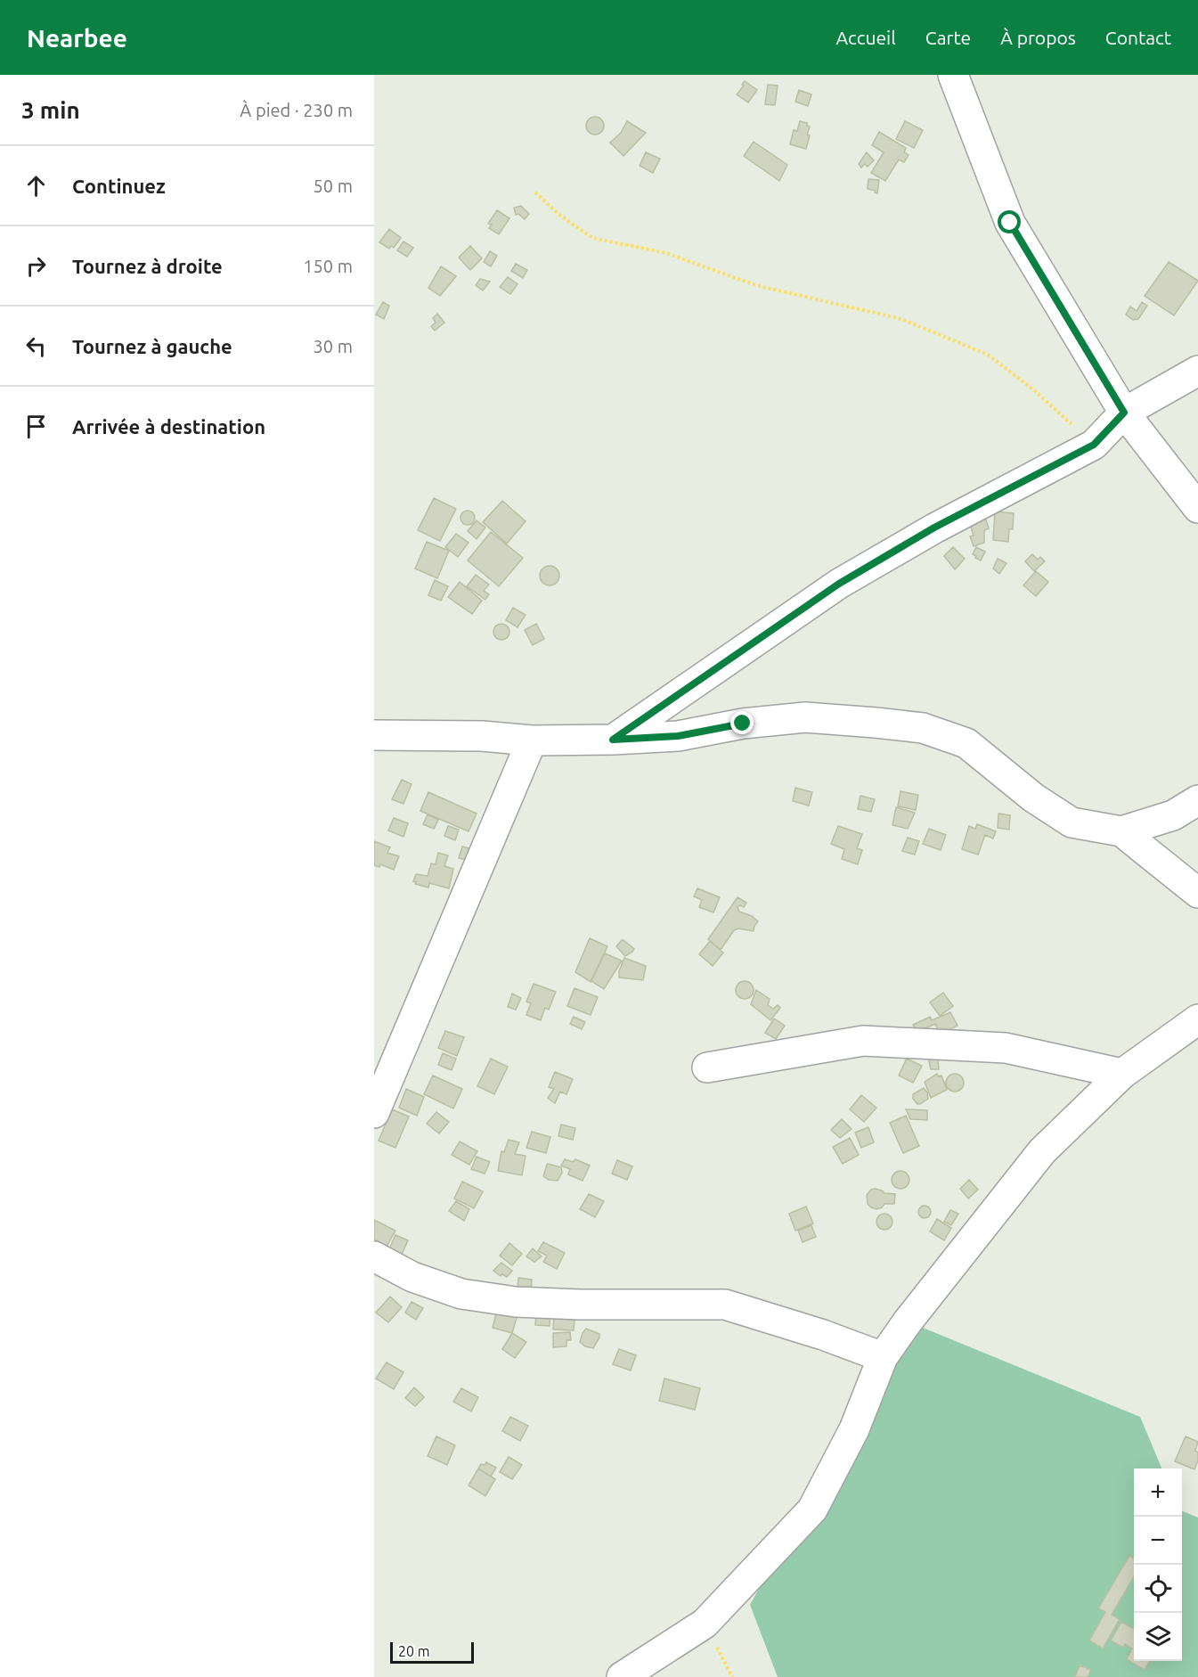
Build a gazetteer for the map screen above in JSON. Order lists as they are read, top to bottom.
{
  "scale_bar": "20 m",
  "page": {
    "header": "Nearbee",
    "nav": [
      "Accueil",
      "Carte",
      "À propos",
      "Contact"
    ],
    "heading": ["3 min", "À pied · 230 m"],
    "list": [
      ["Continuez", "50 m"],
      ["Tournez à droite", "150 m"],
      ["Tournez à gauche", "30 m"],
      "Arrivée à destination"
    ],
    "map_buttons": ["+", "−"],
    "scale": "20 m"
  }
}
